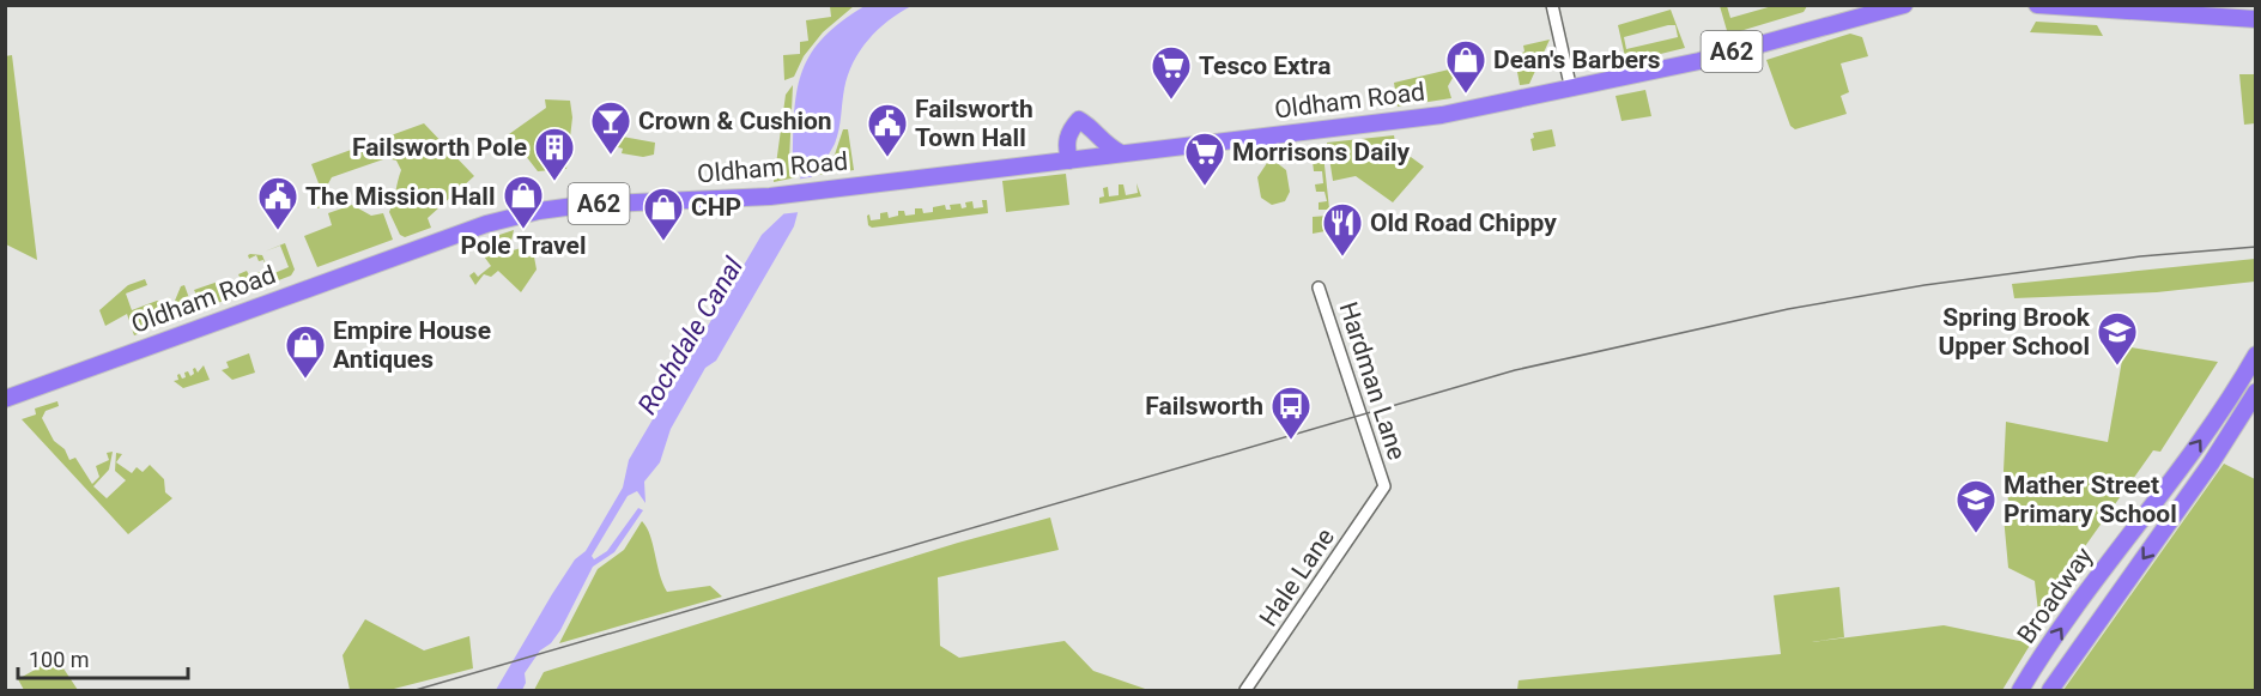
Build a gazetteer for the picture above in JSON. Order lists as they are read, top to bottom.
{
  "streets": {
    "highway": ["A62", "Oldham Road", "Broadway"],
    "street": ["Hardman Lane", "Hale Lane"]
  },
  "crossings": [
    ["Hardman Lane", "Hale Lane"]
  ],
  "water": ["Rochdale Canal"],
  "places": {
    "shop": [
      "Dean's Barbers",
      "Pole Travel",
      "CHP",
      "Empire House Antiques"
    ],
    "supermarket": ["Tesco Extra", "Morrisons Daily"],
    "bar": ["Crown & Cushion"],
    "public building": ["Failsworth Town Hall", "The Mission Hall"],
    "building": ["Failsworth Pole"],
    "restaurant": ["Old Road Chippy"],
    "school or university": ["Spring Brook Upper School", "Mather Street Primary School"],
    "bus stop": ["Failsworth"]
  },
  "scale_bar": "100 m"
}
